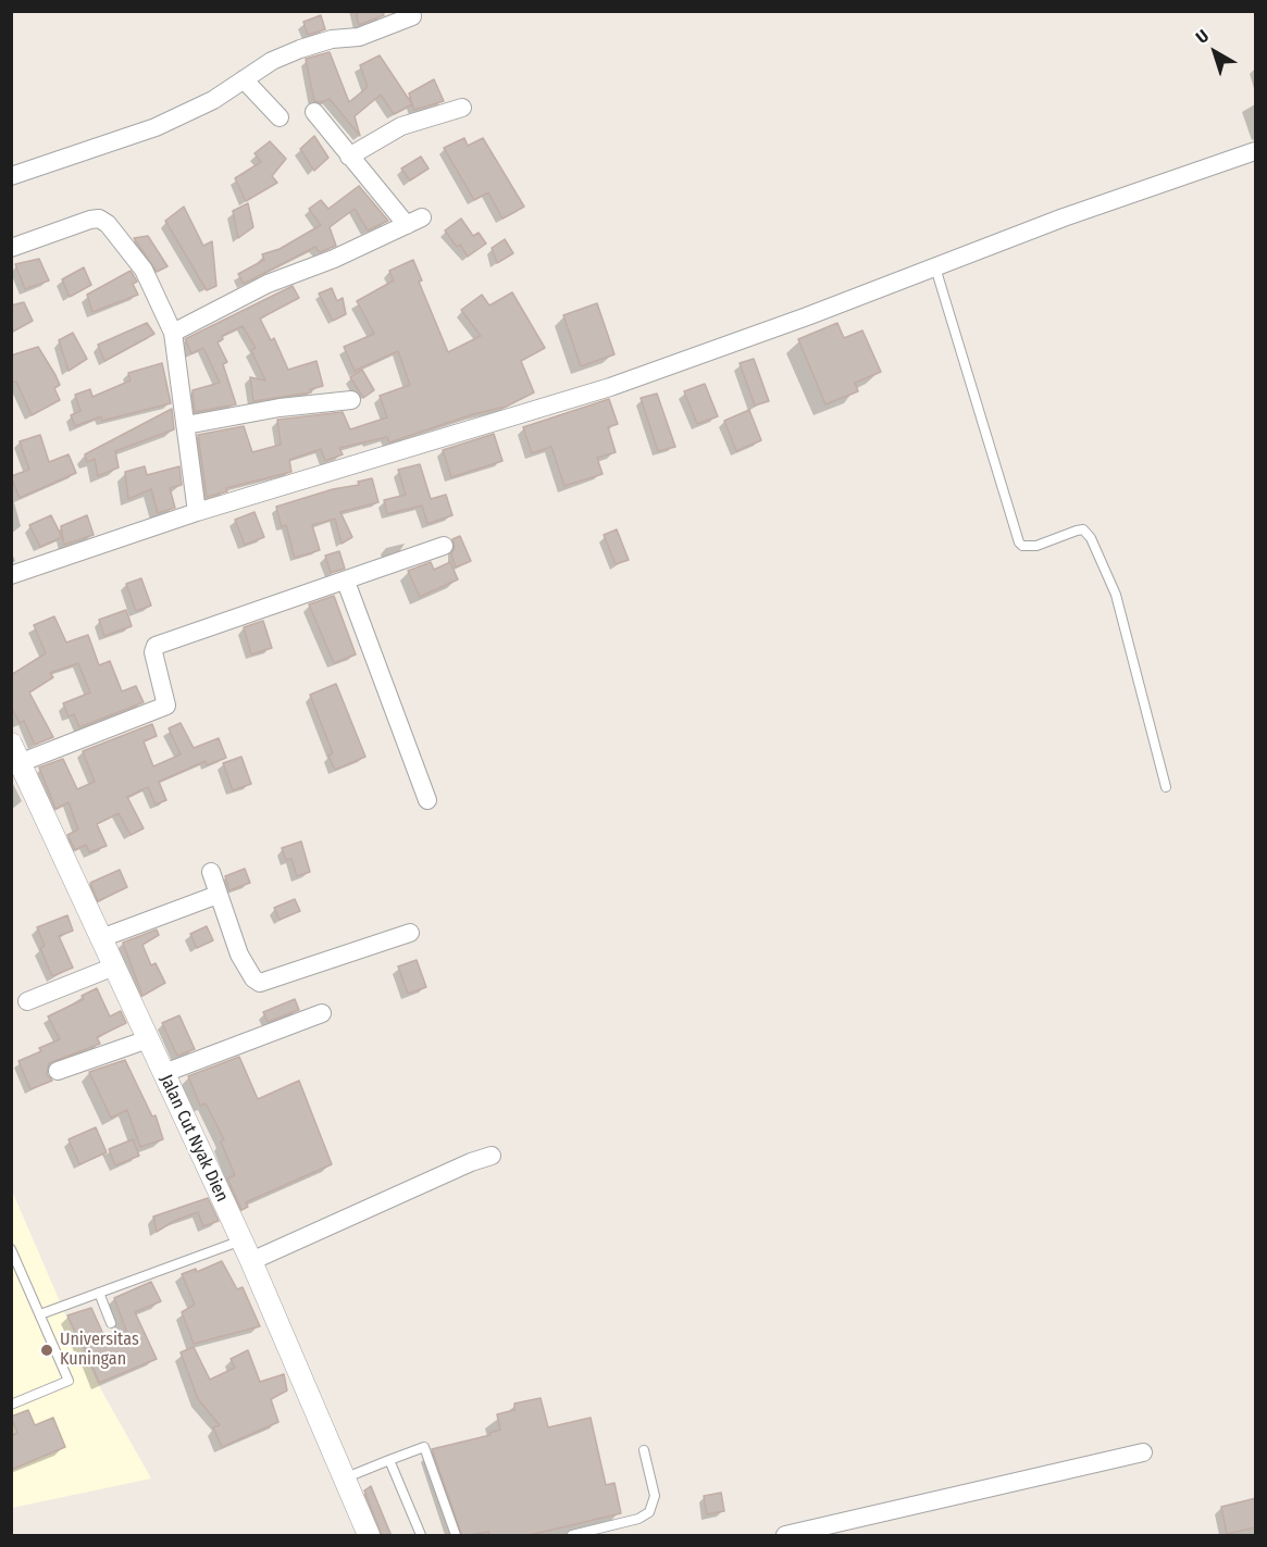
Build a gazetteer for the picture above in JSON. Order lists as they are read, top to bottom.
{
  "streets": {
    "street": ["Jalan Cut Nyak Dien"]
  },
  "places": ["Universitas Kuningan"],
  "north": "top left"
}
